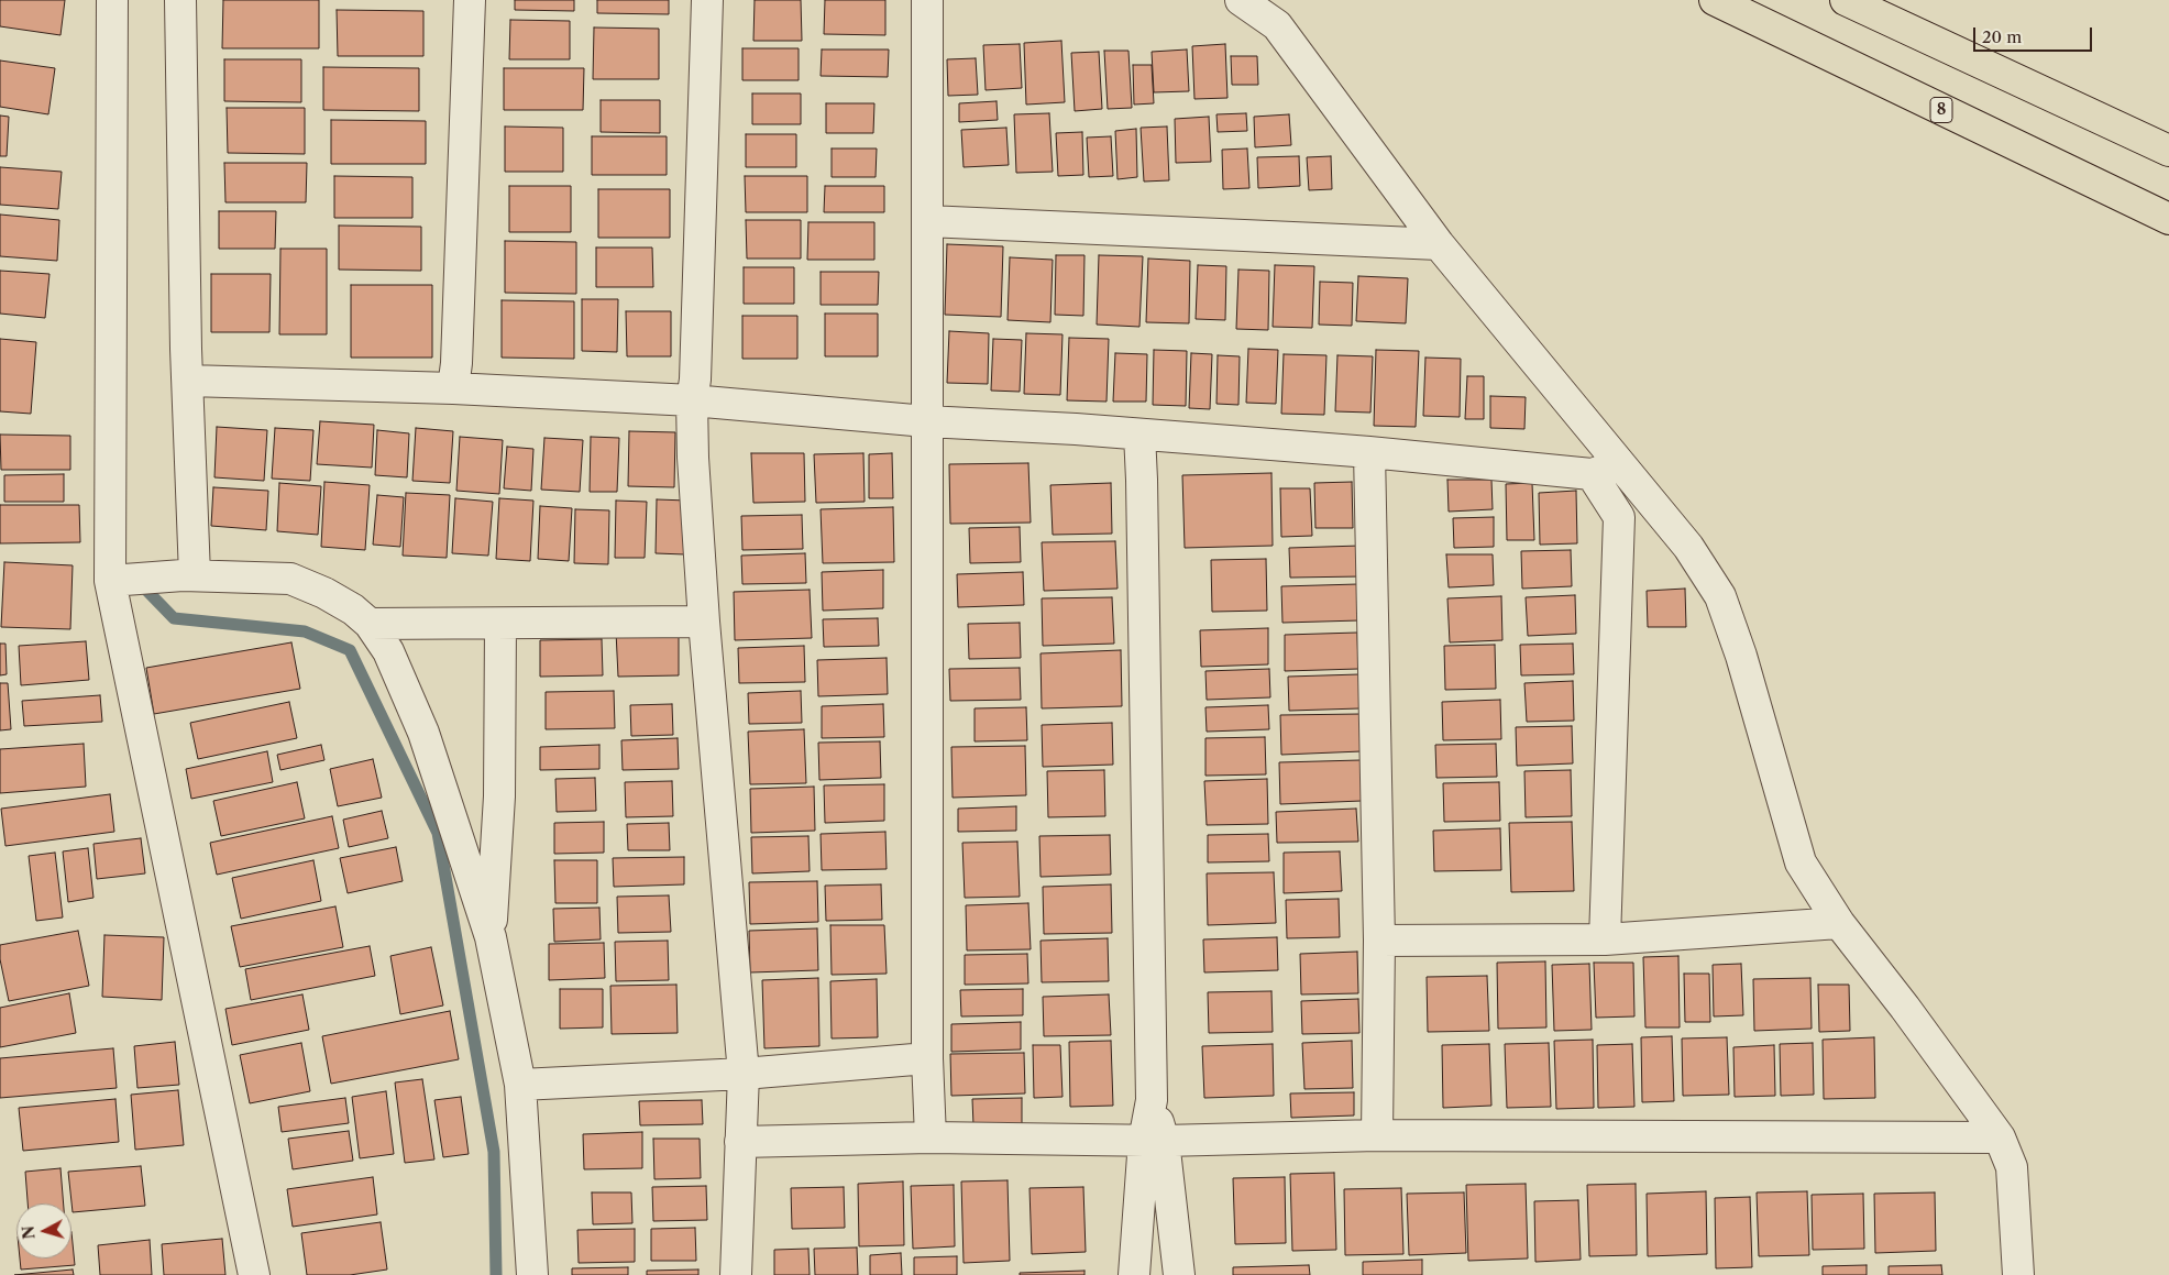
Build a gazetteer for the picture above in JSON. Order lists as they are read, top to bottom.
{
  "streets": {
    "highway": ["8"]
  },
  "scale_bar": "20 m",
  "north": "left"
}
